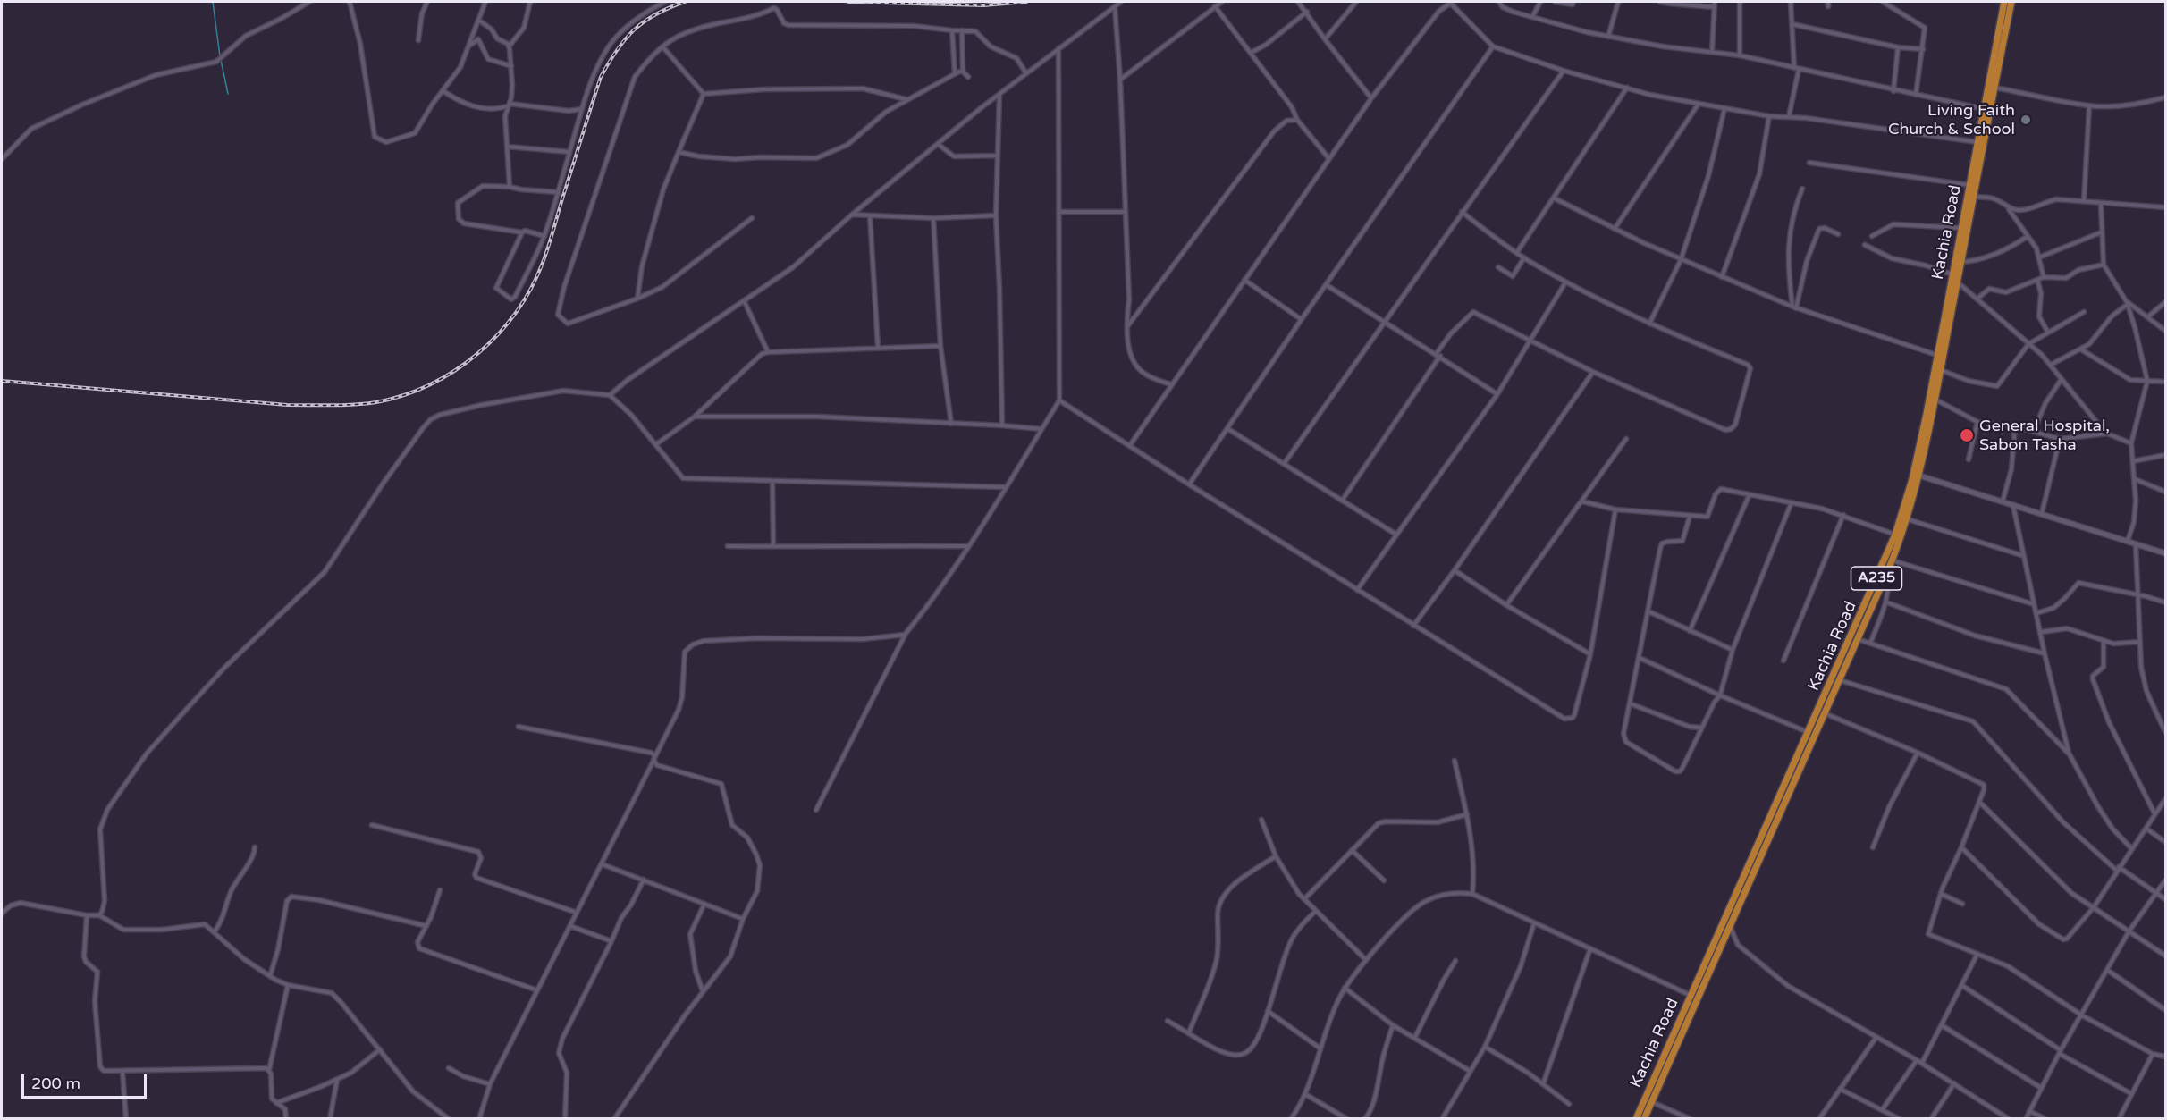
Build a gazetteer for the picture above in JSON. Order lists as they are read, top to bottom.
{
  "streets": {
    "highway": ["Kachia Road", "A235"]
  },
  "places": ["Living Faith Church & School", "General Hospital, Sabon Tasha"],
  "scale_bar": "200 m"
}
